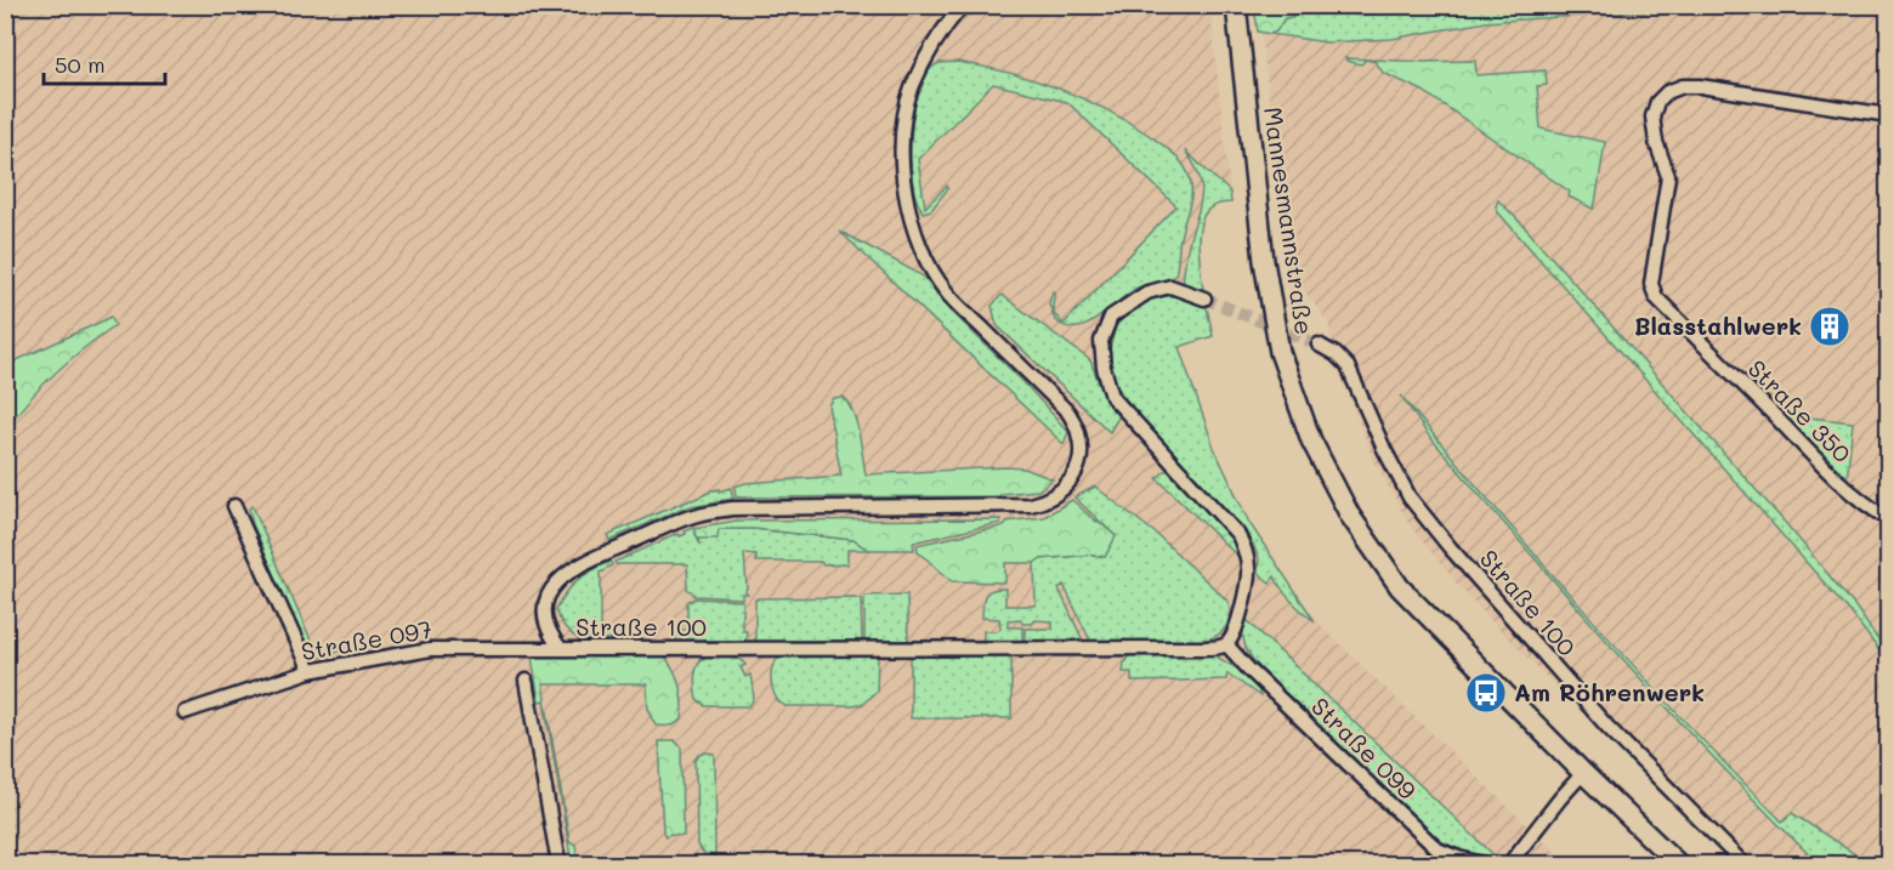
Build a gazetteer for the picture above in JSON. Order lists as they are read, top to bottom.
{
  "streets": {
    "main road": ["Mannesmannstraße"],
    "street": [
      "Straße 350",
      "Straße 100",
      "Straße 097",
      "Straße 099"
    ]
  },
  "crossings": [
    ["Straße 100", "Straße 097"],
    ["Straße 100", "Straße 099"]
  ],
  "places": {
    "building": ["Blasstahlwerk"],
    "bus stop": ["Am Röhrenwerk"]
  },
  "scale_bar": "50 m"
}
